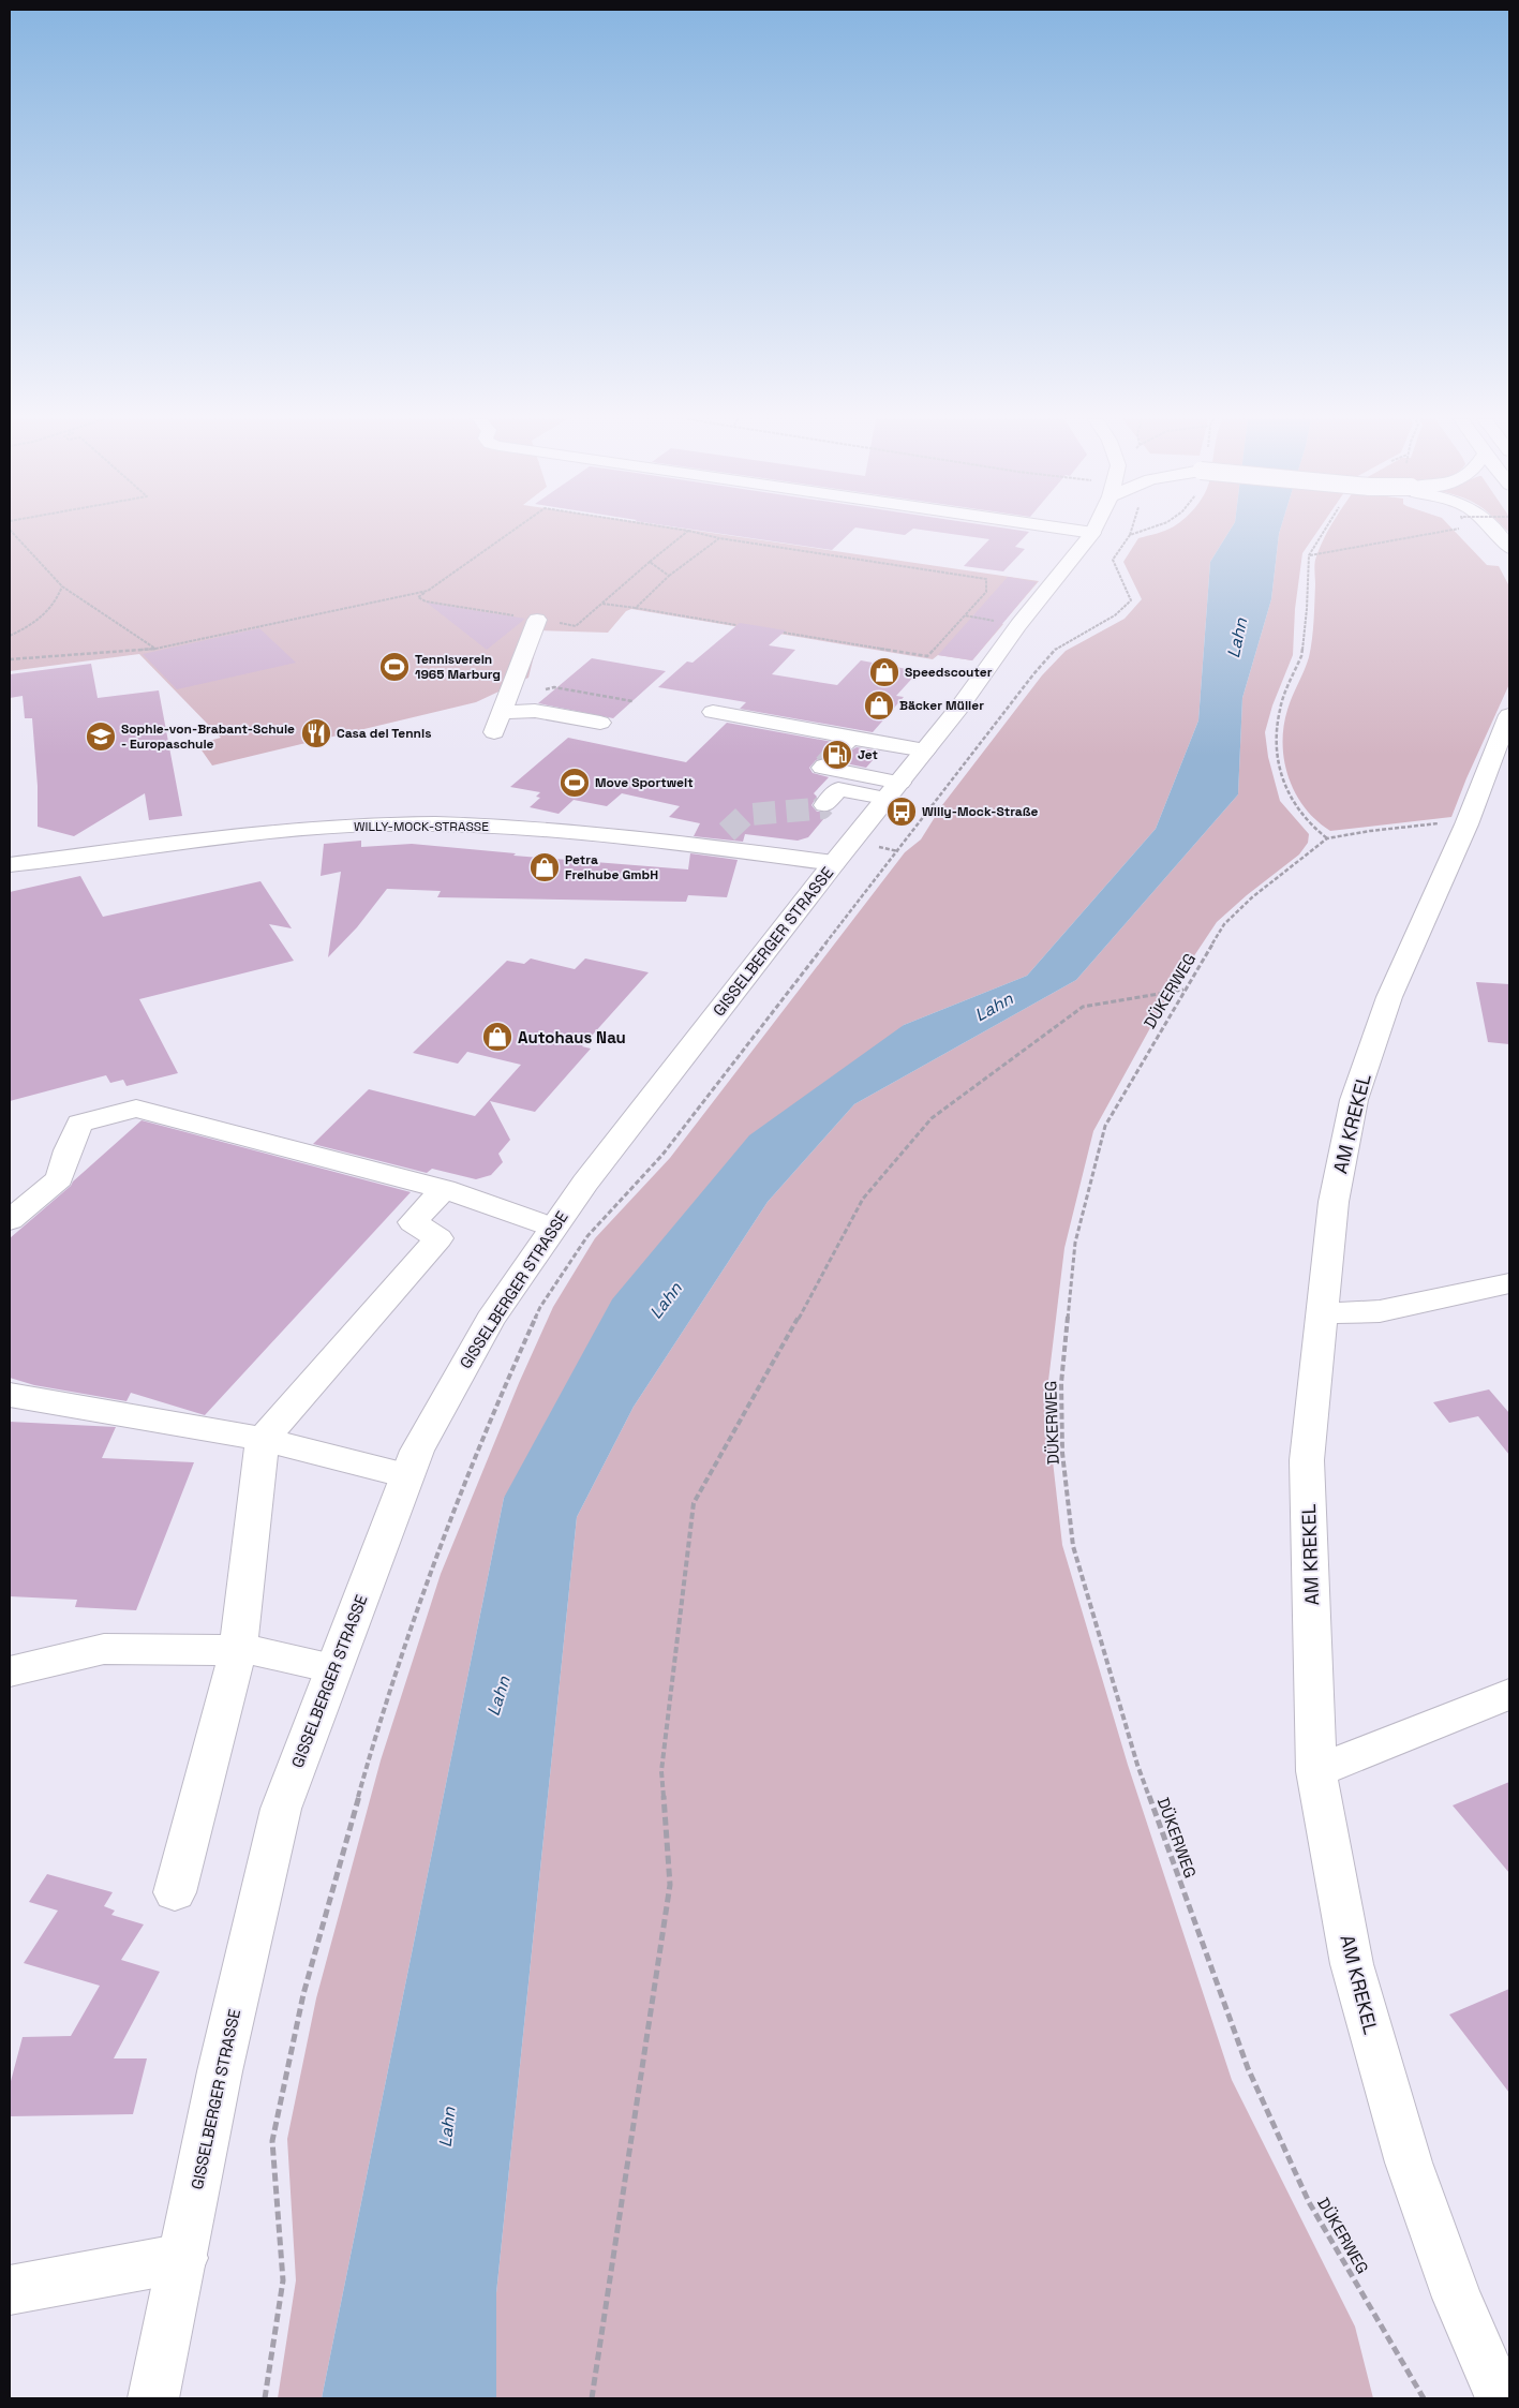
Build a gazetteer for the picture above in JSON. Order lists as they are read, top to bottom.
{
  "streets": {
    "main road": ["WILLY-MOCK-STRASSE", "GISSELBERGER STRASSE", "AM KREKEL"],
    "path": ["DÜKERWEG"]
  },
  "crossings": [
    ["WILLY-MOCK-STRASSE", "GISSELBERGER STRASSE"]
  ],
  "water": ["Lahn"],
  "places": {
    "sports": ["Tennisverein 1965 Marburg", "Move Sportwelt"],
    "shop": [
      "Speedscouter",
      "Bäcker Müller",
      "Petra Freihube GmbH",
      "Autohaus Nau"
    ],
    "restaurant": ["Casa del Tennis"],
    "school or university": ["Sophie-von-Brabant-Schule - Europaschule"],
    "fuel station": ["Jet"],
    "bus stop": ["Willy-Mock-Straße"]
  }
}
